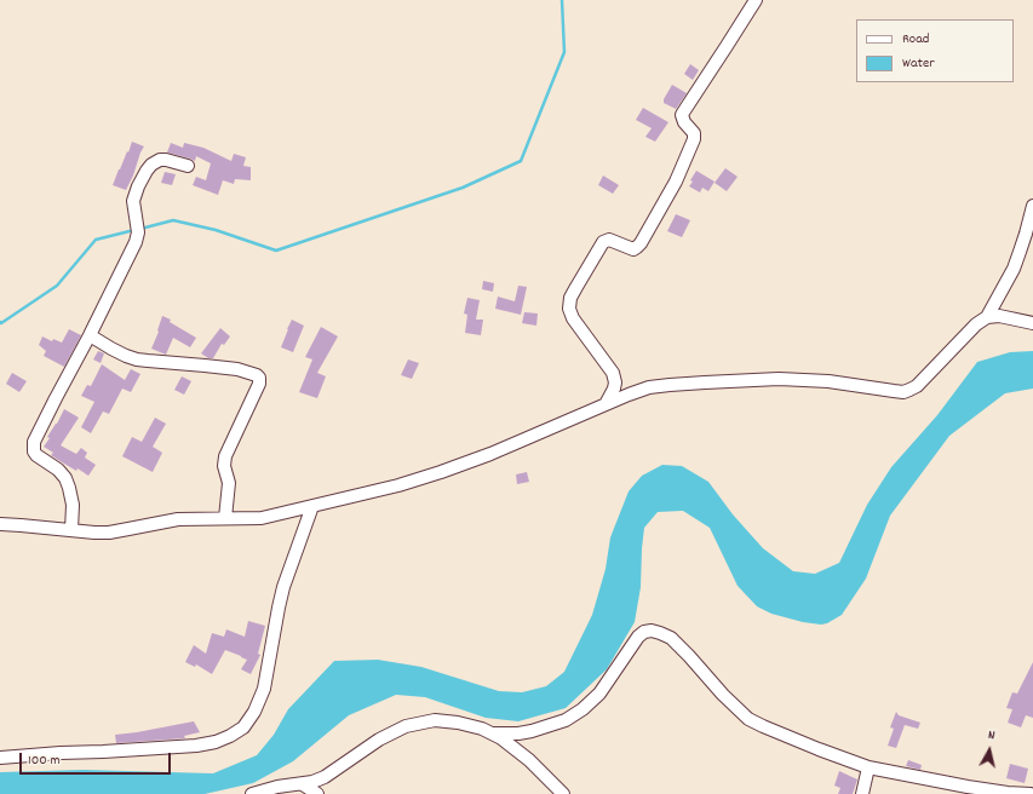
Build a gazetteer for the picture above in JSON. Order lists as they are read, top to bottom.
{
  "legend": ["Road", "Water"],
  "scale_bar": "100 m",
  "north": "top"
}
